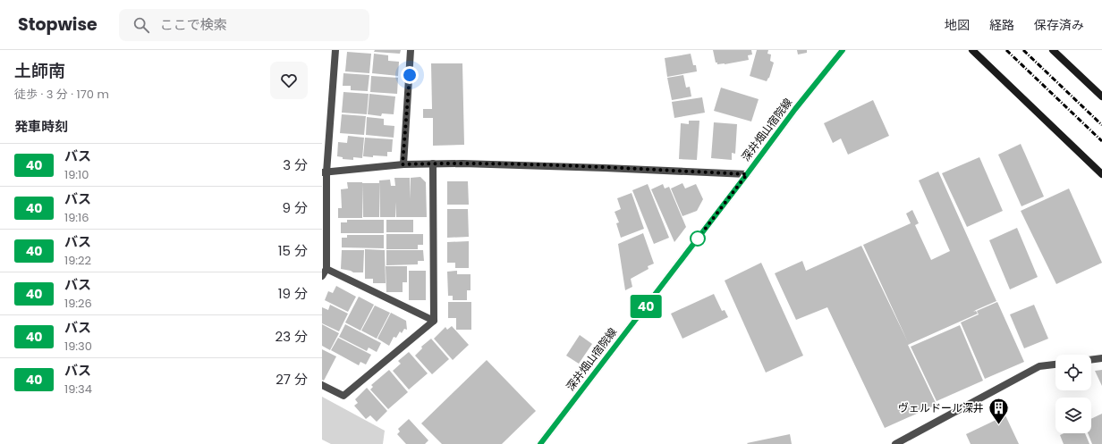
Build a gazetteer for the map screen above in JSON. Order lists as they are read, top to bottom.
{
  "streets": {
    "main road": ["深井畑山宿院線"]
  },
  "places": {
    "building": ["ヴェルドール深井"]
  },
  "lines": ["bus line 40"],
  "page": {
    "header": "Stopwise",
    "search": "ここで検索",
    "nav": ["地図", "経路", "保存済み"],
    "heading": [
      ["土師南", "徒歩 · 3 分 · 170 m"],
      "発車時刻"
    ],
    "on_map": "40",
    "list": [
      {
        "mark": "40",
        "name": "バス",
        "note": "19:10",
        "value": "3 分"
      },
      {
        "mark": "40",
        "name": "バス",
        "note": "19:16",
        "value": "9 分"
      },
      {
        "mark": "40",
        "name": "バス",
        "note": "19:22",
        "value": "15 分"
      },
      {
        "mark": "40",
        "name": "バス",
        "note": "19:26",
        "value": "19 分"
      },
      {
        "mark": "40",
        "name": "バス",
        "note": "19:30",
        "value": "23 分"
      },
      {
        "mark": "40",
        "name": "バス",
        "note": "19:34",
        "value": "27 分"
      }
    ]
  }
}
